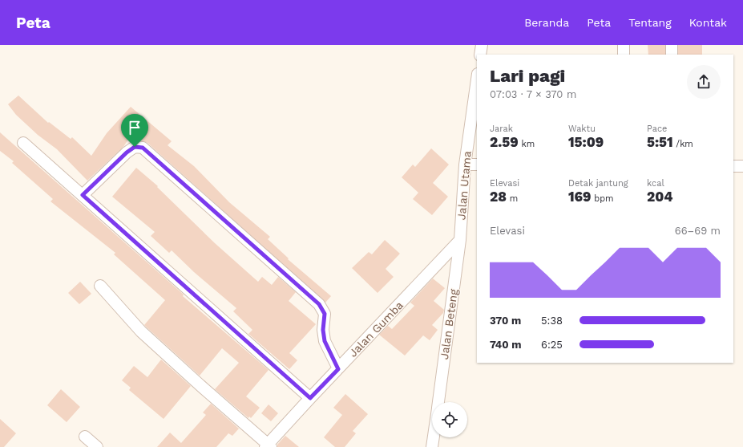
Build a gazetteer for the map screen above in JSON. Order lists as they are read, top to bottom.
{
  "streets": {
    "street": ["Jalan Utama", "Jalan Beteng", "Jalan Gumba"]
  },
  "crossings": [
    ["Jalan Utama", "Jalan Beteng"],
    ["Jalan Utama", "Jalan Gumba"],
    ["Jalan Beteng", "Jalan Gumba"]
  ],
  "page": {
    "header": "Peta",
    "nav": [
      "Beranda",
      "Peta",
      "Tentang",
      "Kontak"
    ],
    "heading": ["Lari pagi", "07:03 · 7 × 370 m"],
    "stats": [
      ["Jarak", "2.59 km"],
      ["Waktu", "15:09"],
      ["Pace", "5:51 /km"],
      ["Elevasi", "28 m"],
      ["Detak jantung", "169 bpm"],
      ["kcal", "204"]
    ],
    "chart": ["Elevasi", "66–69 m"],
    "list": [
      {
        "name": "370 m",
        "note": "5:38"
      },
      {
        "name": "740 m",
        "note": "6:25"
      }
    ]
  }
}
